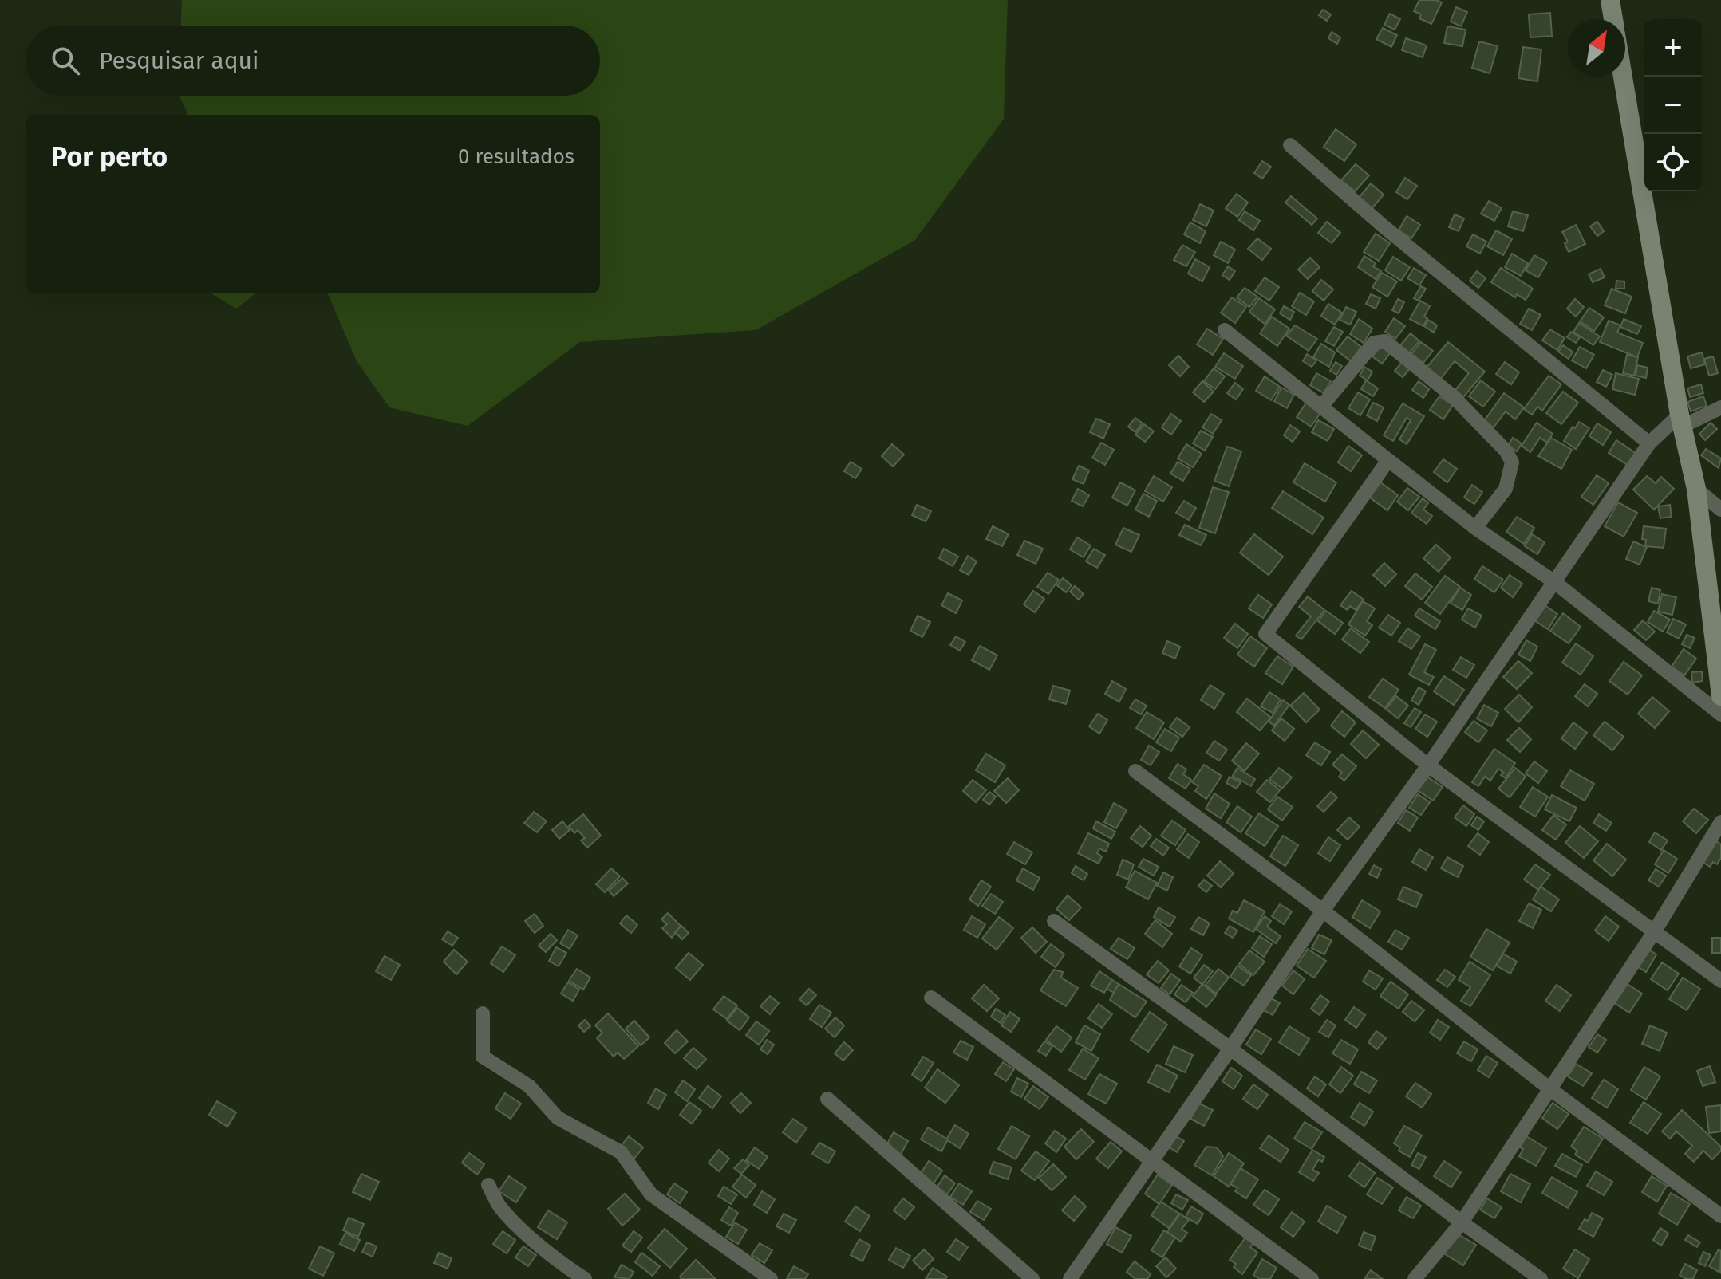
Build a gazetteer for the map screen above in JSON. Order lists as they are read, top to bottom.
{
  "north": "top right",
  "page": {
    "map_buttons": ["+", "−"],
    "search": "Pesquisar aqui",
    "heading": ["Por perto", "0 resultados"]
  }
}
